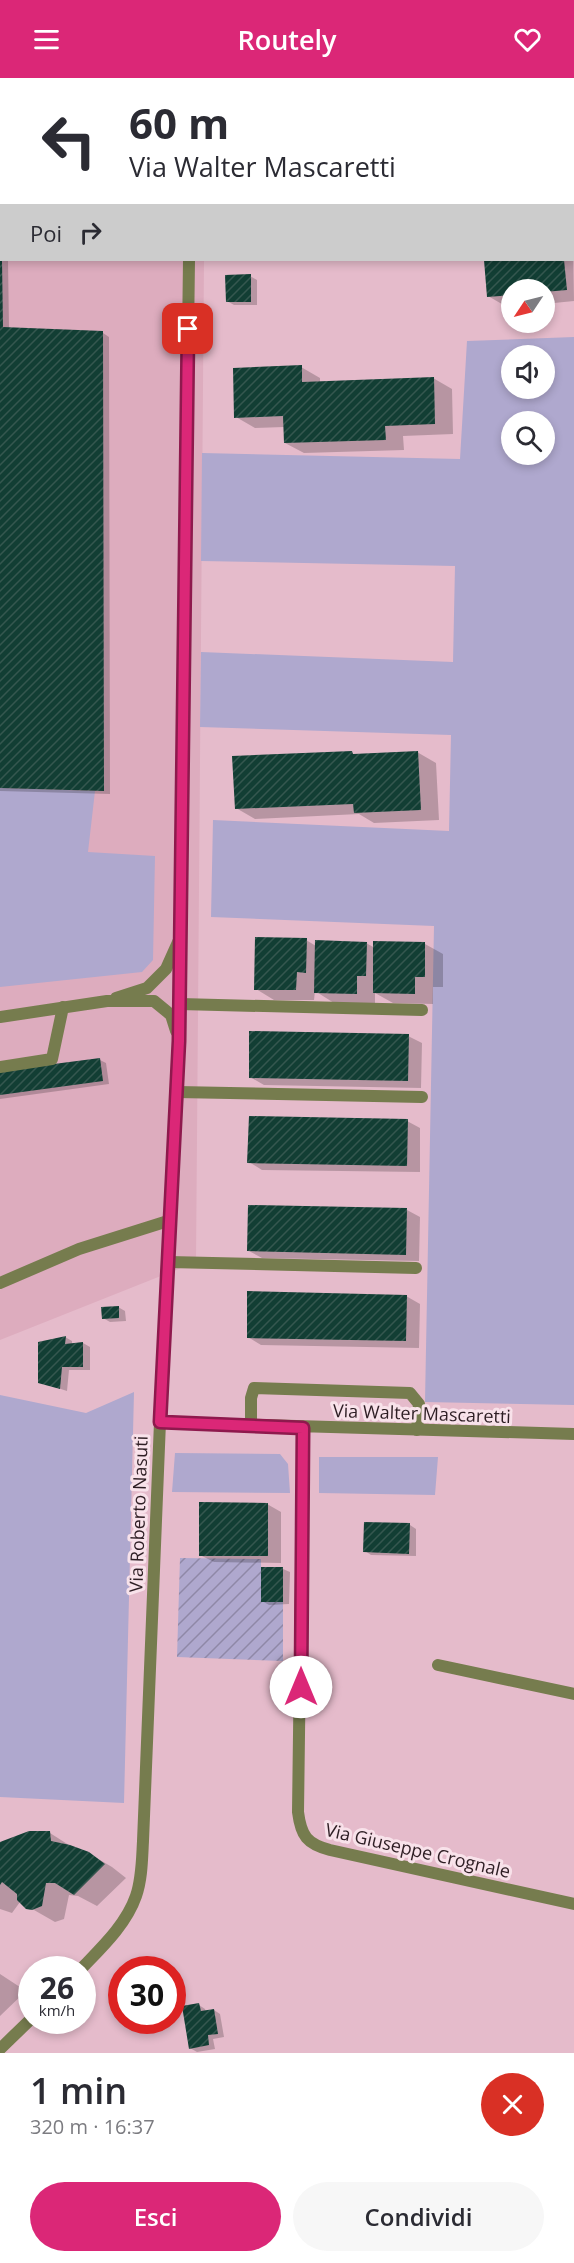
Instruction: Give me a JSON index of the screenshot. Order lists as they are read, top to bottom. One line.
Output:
{"streets":{"street":["Via Walter Mascaretti","Via Roberto Nasuti","Via Giuseppe Crognale"]},"crossings":[["Via Walter Mascaretti","Via Roberto Nasuti"],["Via Walter Mascaretti","Via Giuseppe Crognale"]],"north":"bottom left","page":{"header":"Routely","turn":["60 m","Via Walter Mascaretti"],"then":"Poi","speed":"26 km/h","limit":"30","heading":["1 min","320 m · 16:37"],"buttons":["Esci","Condividi"]}}
